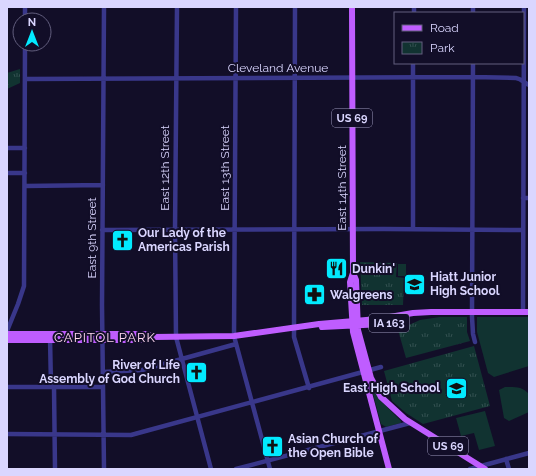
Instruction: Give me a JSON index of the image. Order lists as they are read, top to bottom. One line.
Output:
{"streets":{"main road":["US 69","East 14th Street","IA 163"],"street":["Cleveland Avenue","East 12th Street","East 13th Street","East 9th Street"]},"crossings":[["Cleveland Avenue","East 12th Street"],["Cleveland Avenue","East 13th Street"],["Cleveland Avenue","East 14th Street"],["Cleveland Avenue","East 9th Street"],["US 69","East 14th Street"],["East 14th Street","IA 163"]],"districts":["CAPITOL PARK"],"places":{"church":["Our Lady of the Americas Parish","River of Life Assembly of God Church","Asian Church of the Open Bible"],"restaurant":["Dunkin'"],"school or university":["Hiatt Junior High School","East High School"],"pharmacy":["Walgreens"]},"legend":["Road","Park"],"north":"top"}
